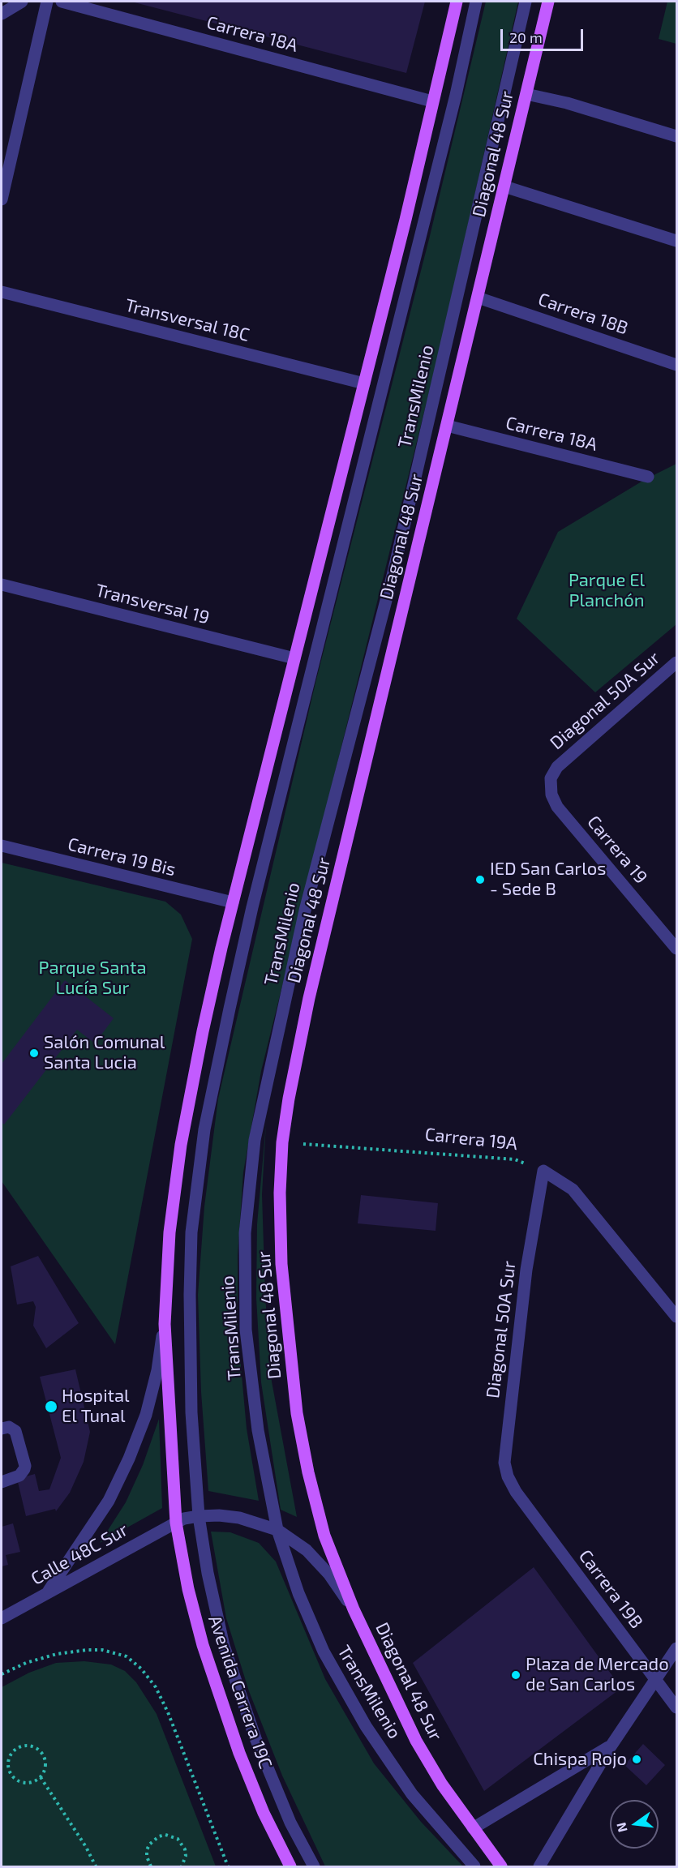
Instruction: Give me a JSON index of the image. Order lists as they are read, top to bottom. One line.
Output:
{"streets":{"main road":["Diagonal 48 Sur","Avenida Carrera 19C"],"street":["Carrera 18A","Carrera 18B","Transversal 18C","TransMilenio","Transversal 19","Diagonal 50A Sur","Carrera 19","Carrera 19 Bis","Calle 48C Sur","Carrera 19B"],"path":["Carrera 19A"]},"crossings":[["Carrera 18A","Diagonal 48 Sur"],["Diagonal 48 Sur","Carrera 18B"],["Diagonal 48 Sur","Carrera 19A"],["Diagonal 48 Sur","Calle 48C Sur"],["TransMilenio","Calle 48C Sur"],["Diagonal 50A Sur","Carrera 19"],["Diagonal 50A Sur","Carrera 19A"],["Diagonal 50A Sur","Carrera 19B"],["Calle 48C Sur","Avenida Carrera 19C"]],"parks":["Parque El Planchón","Parque Santa Lucía Sur"],"places":["IED San Carlos - Sede B","Salón Comunal Santa Lucia","Hospital El Tunal","Plaza de Mercado de San Carlos","Chispa Rojo"],"scale_bar":"20 m","north":"left"}
